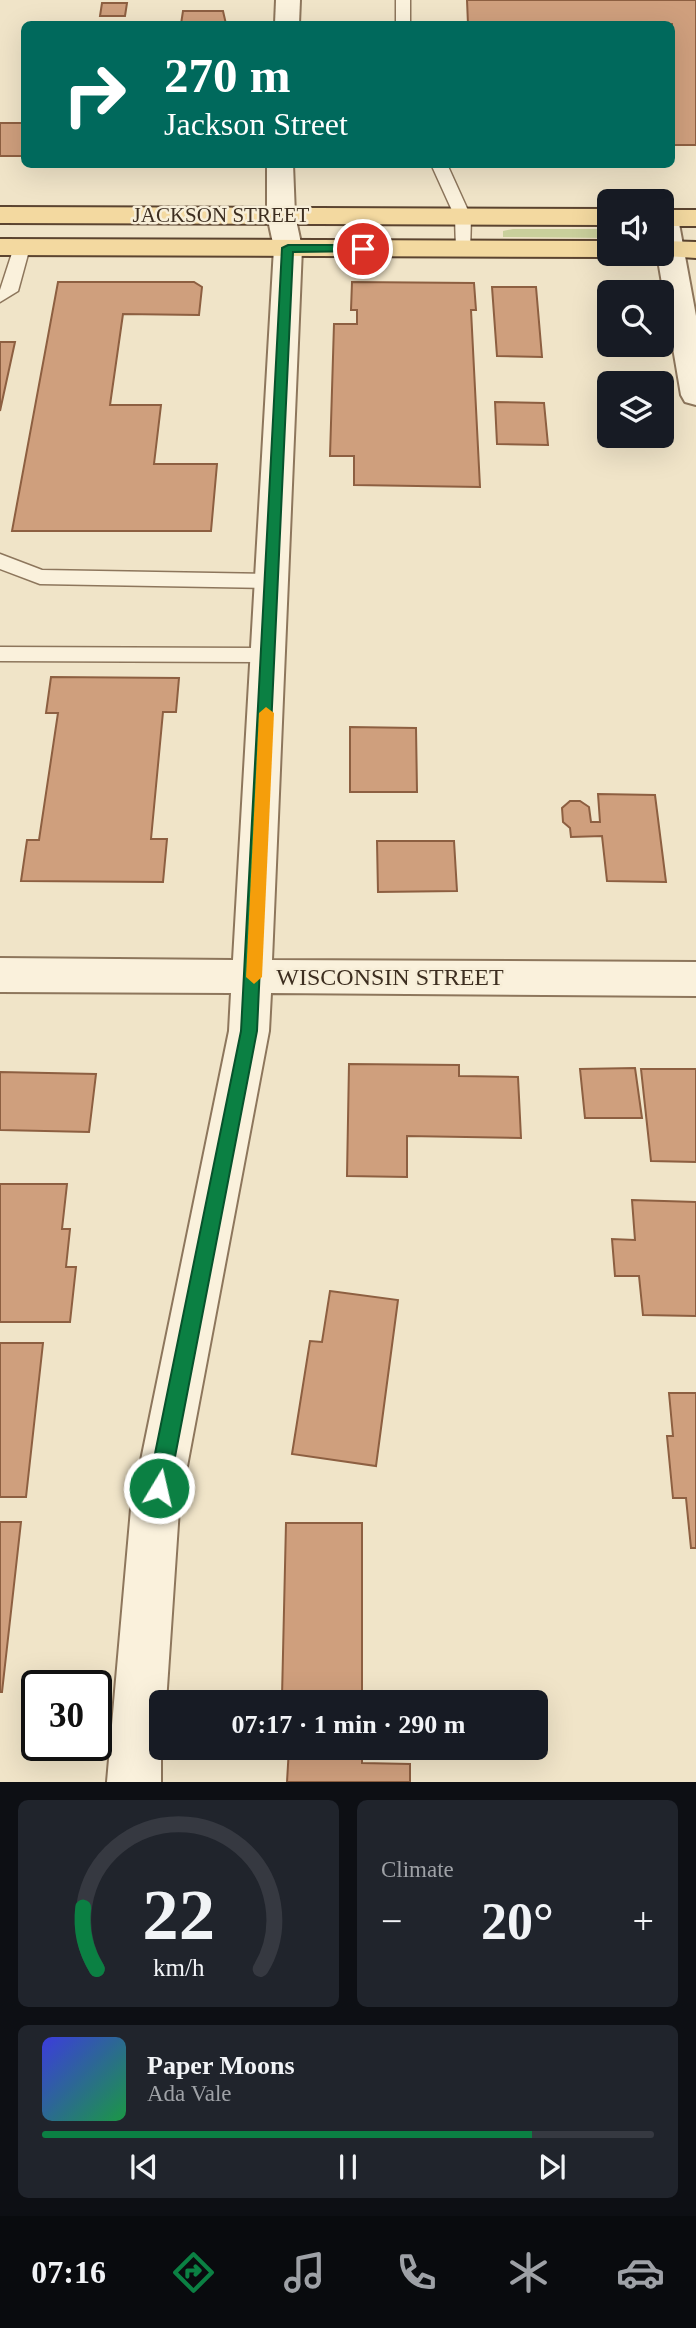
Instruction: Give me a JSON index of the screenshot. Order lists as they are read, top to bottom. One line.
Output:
{"streets":{"main road":["JACKSON STREET"],"street":["WISCONSIN STREET"]},"page":{"turn":["270 m","Jackson Street"],"limit":"30","trip":"07:17 · 1 min · 290 m","tile":"Climate","heat":["−","20°","+"],"song":["Paper Moons","Ada Vale"],"tabs":"07:16","gauge":["22","km/h"]}}
